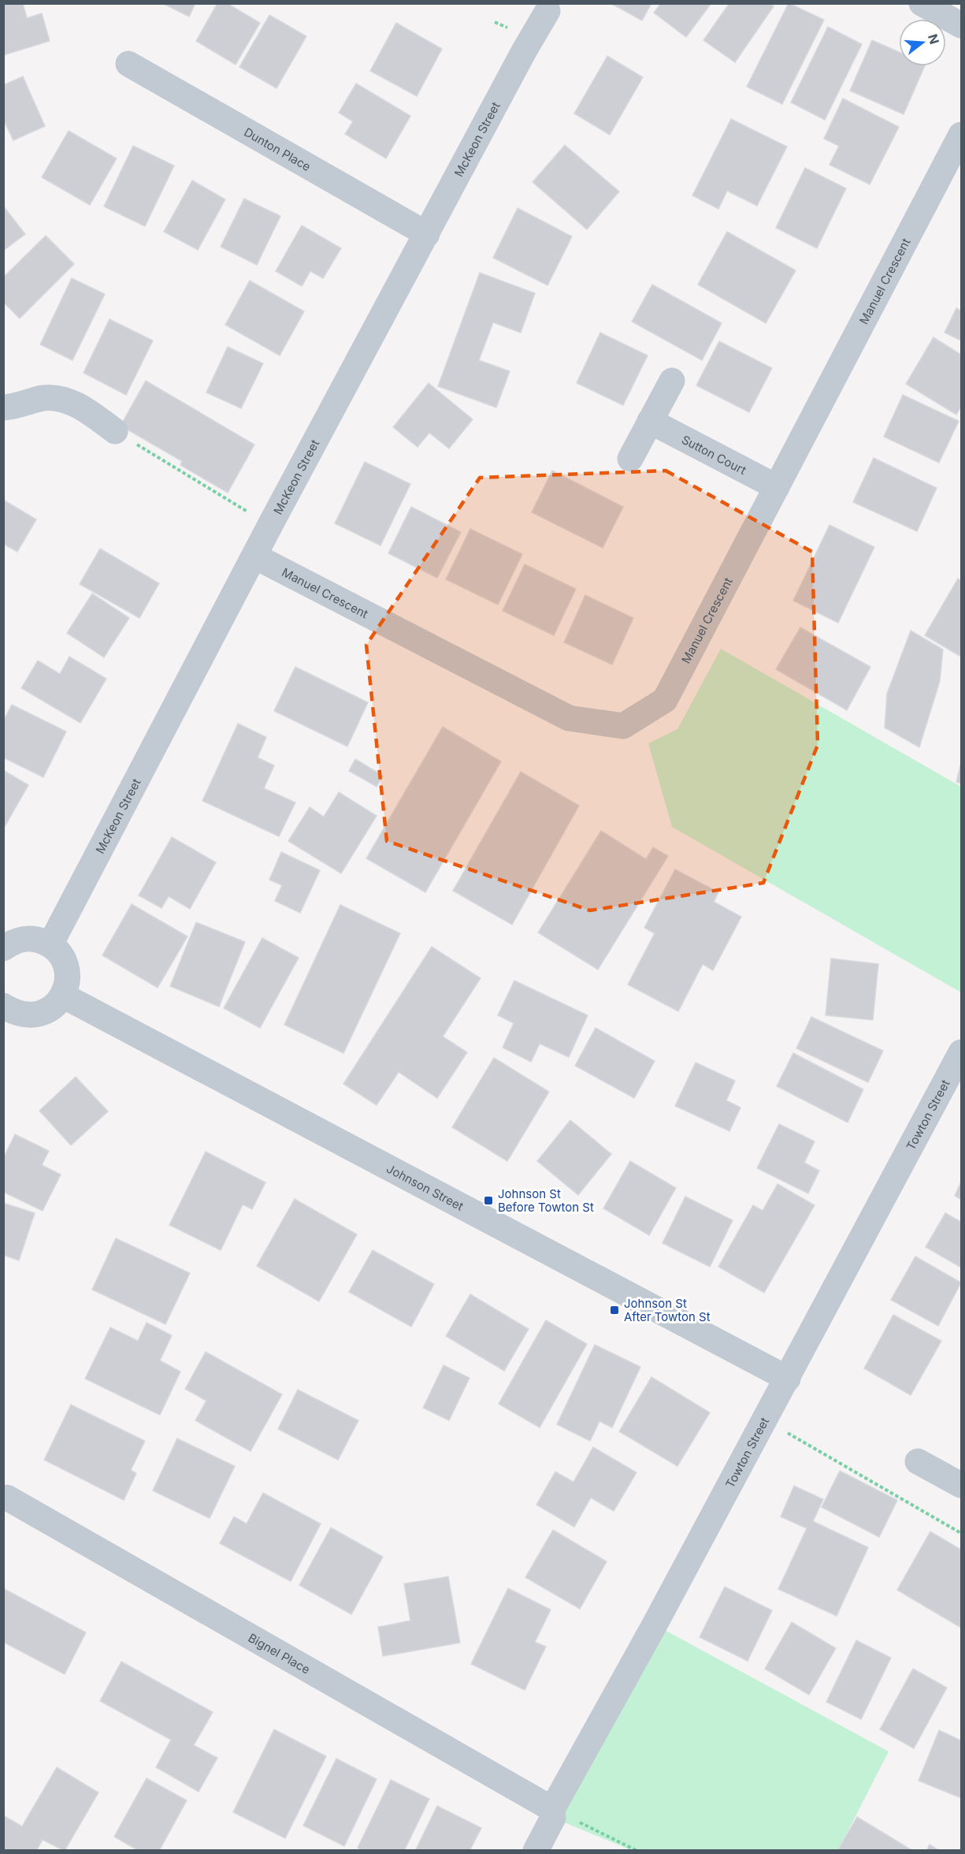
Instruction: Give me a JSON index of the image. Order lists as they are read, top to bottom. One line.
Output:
{"streets":{"street":["McKeon Street","Dunton Place","Manuel Crescent","Sutton Court","Towton Street","Johnson Street","Bignel Place"]},"crossings":[["McKeon Street","Dunton Place"],["McKeon Street","Manuel Crescent"],["Manuel Crescent","Sutton Court"],["Towton Street","Johnson Street"],["Towton Street","Bignel Place"]],"places":{"transit":["Johnson St Before Towton St","Johnson St After Towton St"]},"north":"right"}
